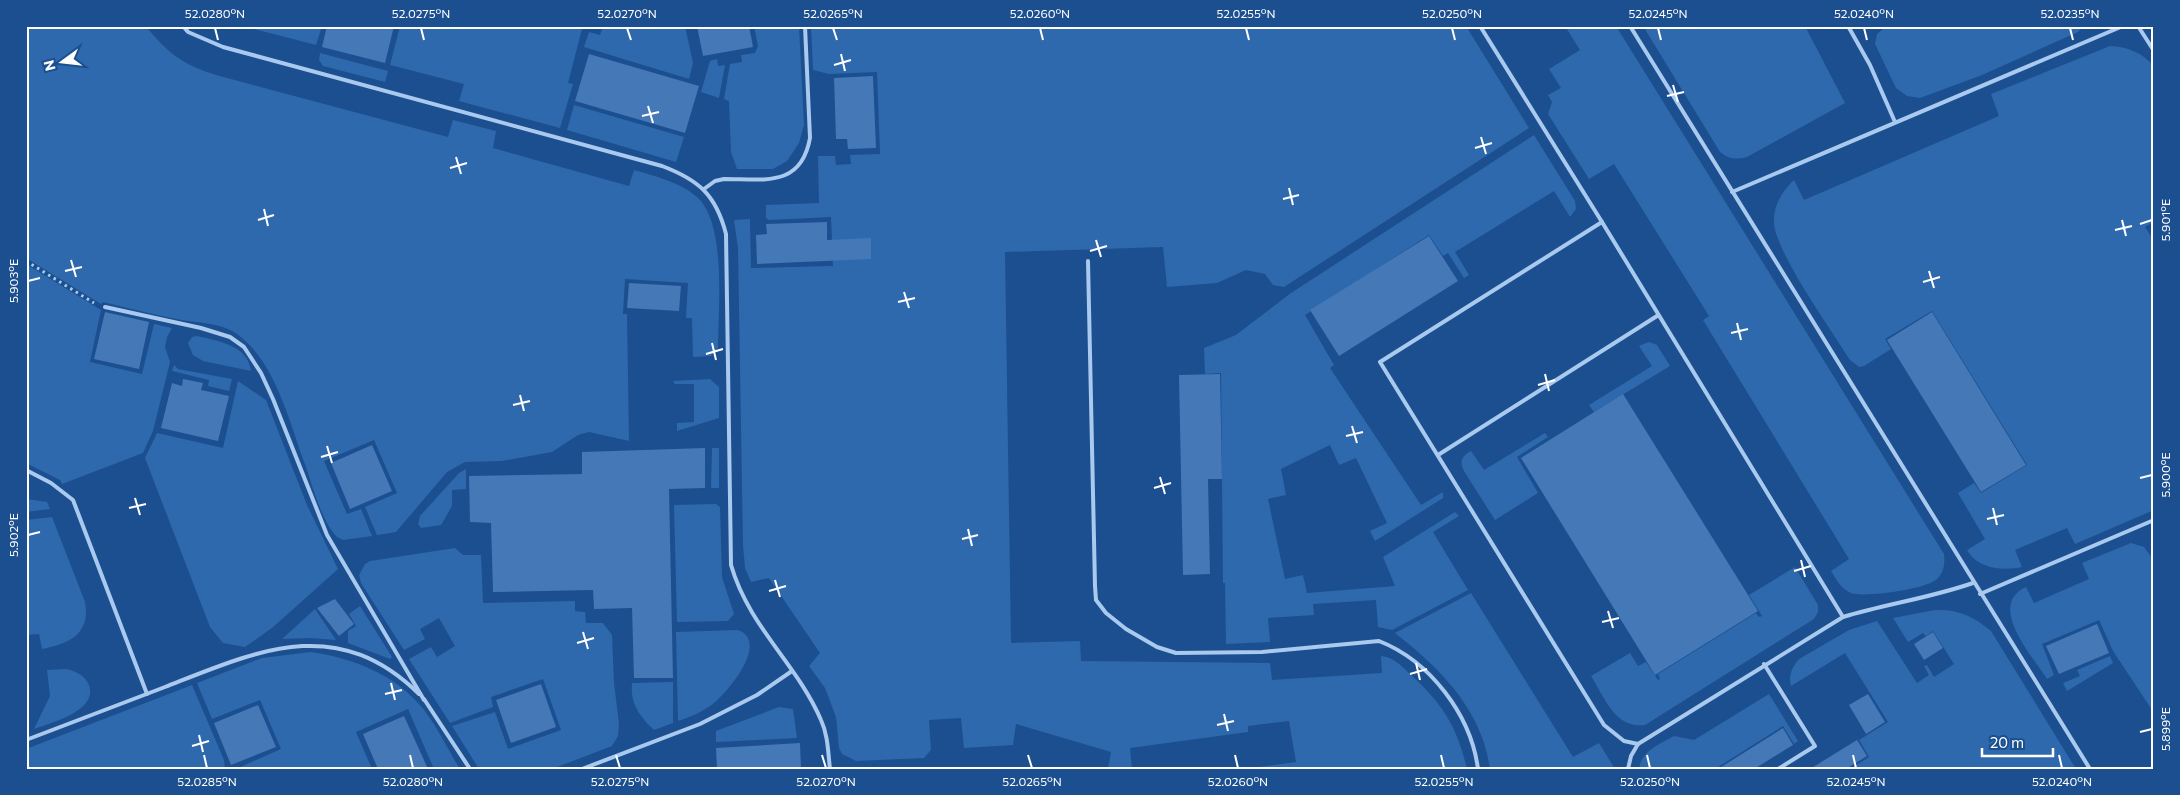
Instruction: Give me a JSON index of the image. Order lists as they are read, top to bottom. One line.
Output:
{"scale_bar":"20 m","north":"left","coordinates":["52.0280°N","52.0275°N","52.0270°N","52.0265°N","52.0260°N","52.0255°N","52.0250°N","52.0245°N","52.0240°N","52.0235°N","5.901°E","5.903°E","5.900°E","5.902°E","5.899°E","52.0285°N"]}
